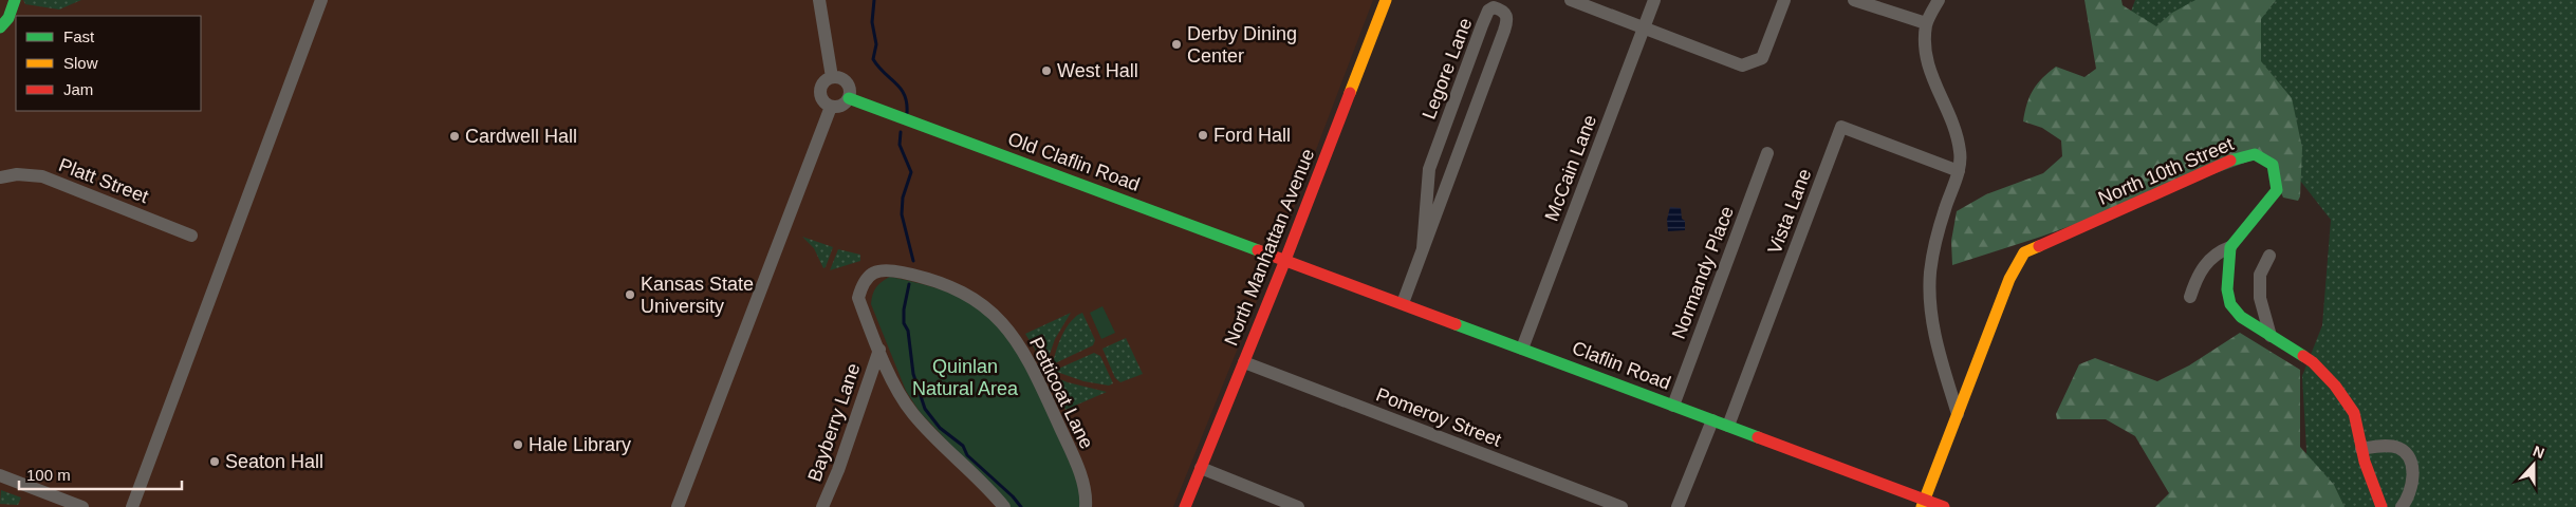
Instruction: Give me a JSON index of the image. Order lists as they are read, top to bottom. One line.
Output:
{"streets":{"street":["Legore Lane","Old Claflin Road","McCain Lane","North 10th Street","Platt Street","Vista Lane","North Manhattan Avenue","Normandy Place","Claflin Road","Petticoat Lane","Pomeroy Street","Bayberry Lane"]},"crossings":[["Legore Lane","Claflin Road"],["Old Claflin Road","North Manhattan Avenue"],["Old Claflin Road","Claflin Road"],["McCain Lane","Claflin Road"],["North 10th Street","Claflin Road"],["Vista Lane","Claflin Road"],["North Manhattan Avenue","Claflin Road"],["North Manhattan Avenue","Pomeroy Street"],["Normandy Place","Claflin Road"],["Petticoat Lane","Bayberry Lane"]],"parks":["Quinlan Natural Area"],"places":["Derby Dining Center","West Hall","Ford Hall","Cardwell Hall","Kansas State University","Hale Library","Seaton Hall"],"legend":["Fast","Slow","Jam"],"scale_bar":"100 m","north":"top"}
